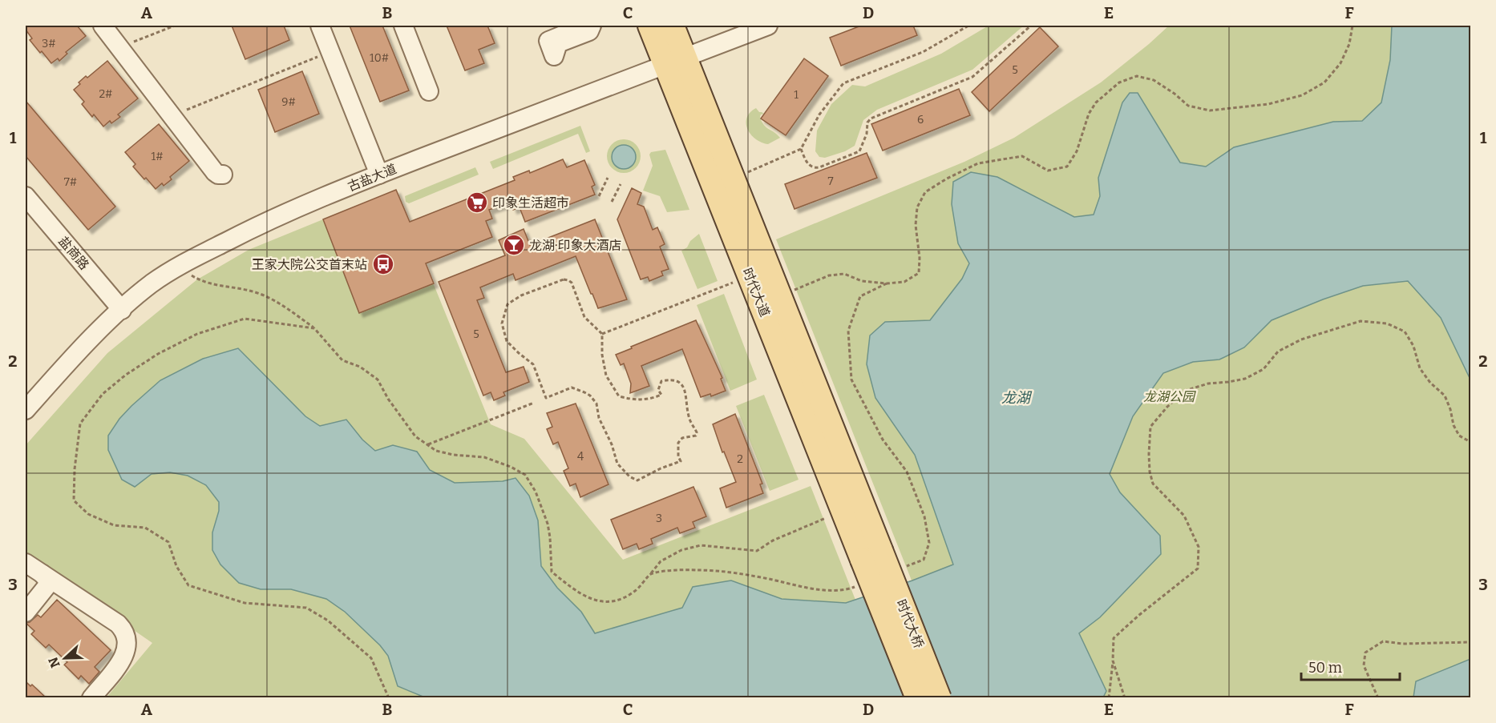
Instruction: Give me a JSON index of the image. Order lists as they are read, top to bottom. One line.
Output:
{"streets":{"main road":["时代大道","时代大桥"],"street":["古盐大道","盐商路"]},"crossings":[["古盐大道","盐商路"],["古盐大道","时代大道"],["时代大道","时代大桥"]],"water":["龙湖"],"parks":["龙湖公园"],"places":{"supermarket":["印象生活超市"],"bar":["龙湖·印象大酒店"],"bus stop":["王家大院公交首末站"]},"house_numbers":["3#","10#","5","2#","1","9#","6","1#","7","7#","5","4","2","3"],"scale_bar":"50 m","north":"left","grid":{"columns":["A","B","C","D","E","F"],"rows":["1","2","3"]}}
